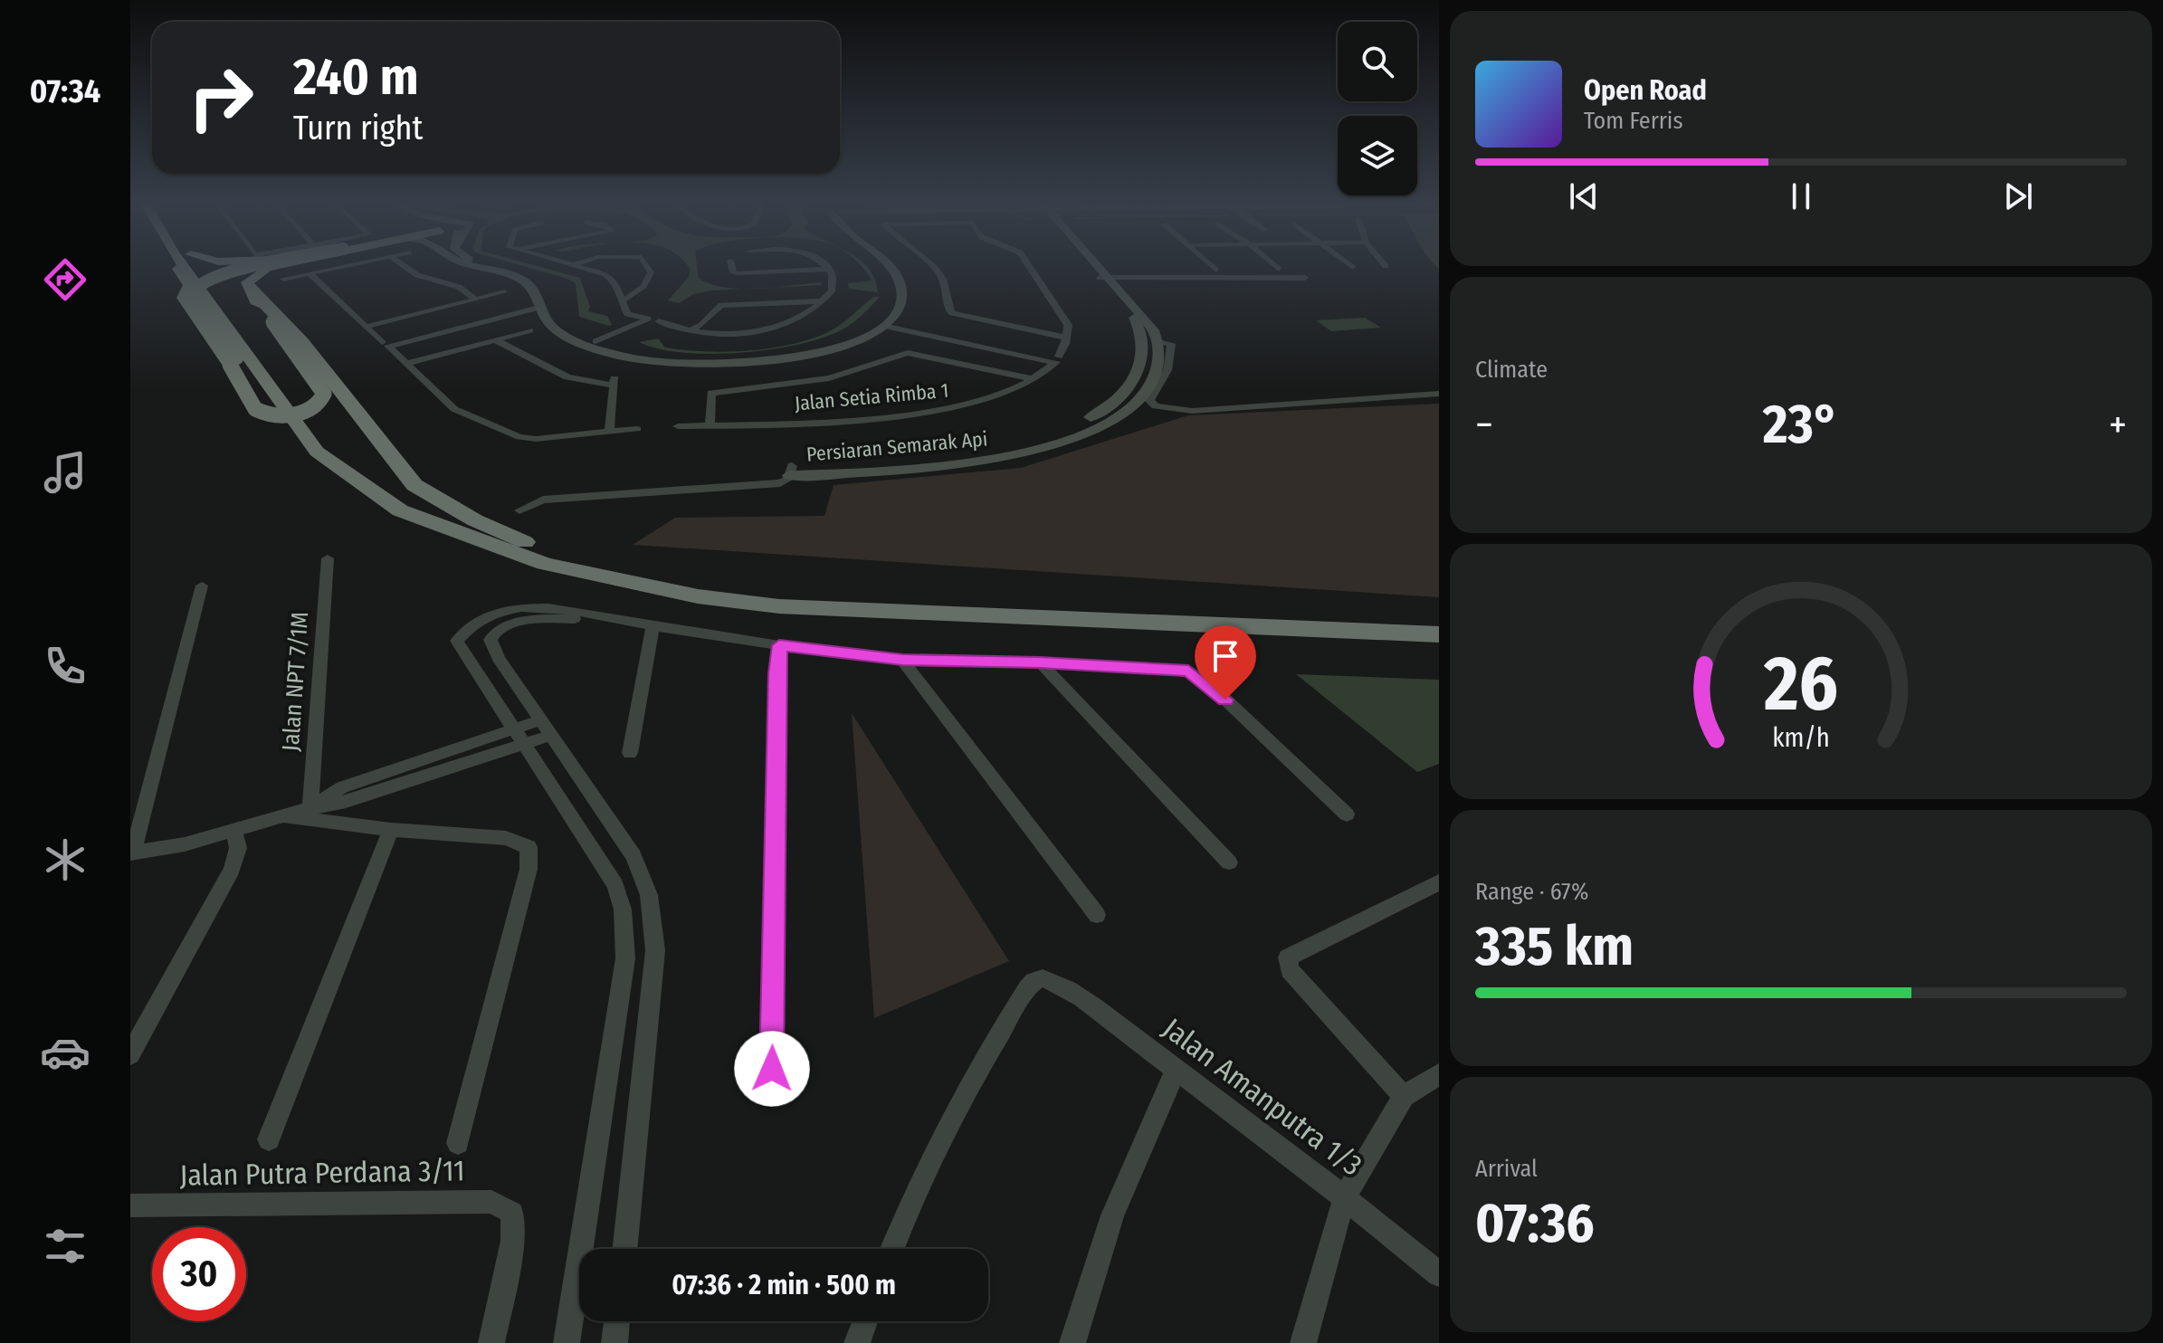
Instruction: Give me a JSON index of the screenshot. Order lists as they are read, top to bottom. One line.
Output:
{"streets":{"street":["Jalan Setia Rimba 1","Persiaran Semarak Api","Jalan NPT 7/1M","Jalan Amanputra 1/3","Jalan Putra Perdana 3/11"]},"page":{"tabs":"07:34","turn":["240 m","Turn right"],"song":["Open Road","Tom Ferris"],"tile":["Climate",["Range · 67%","335 km"],["Arrival","07:36"]],"heat":["−","23°","+"],"limit":"30","trip":"07:36 · 2 min · 500 m","gauge":["26","km/h"]}}
